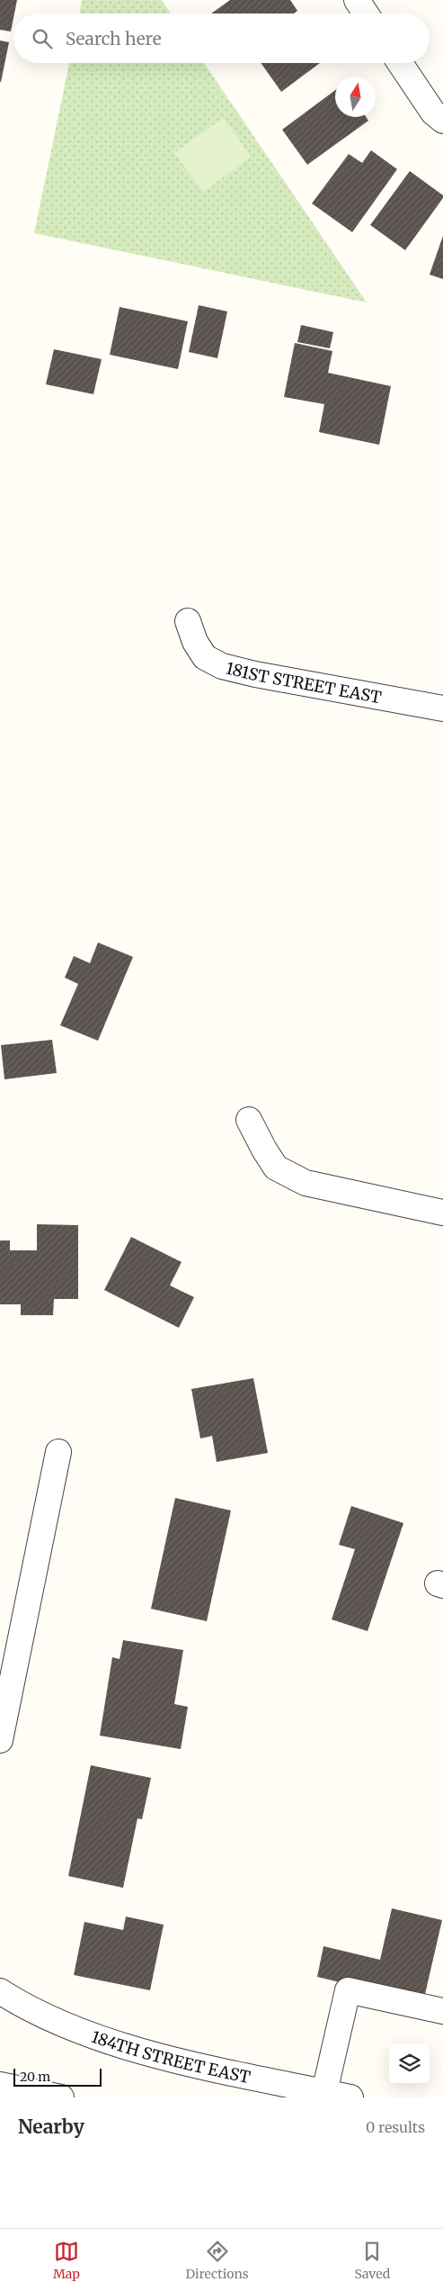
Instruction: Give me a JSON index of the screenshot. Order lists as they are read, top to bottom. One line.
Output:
{"streets":{"street":["181ST STREET EAST","184TH STREET EAST"]},"scale_bar":"20 m","north":"top","page":{"search":"Search here","scale":"20 m","heading":["Nearby","0 results"],"nav":["Map","Directions","Saved"]}}
